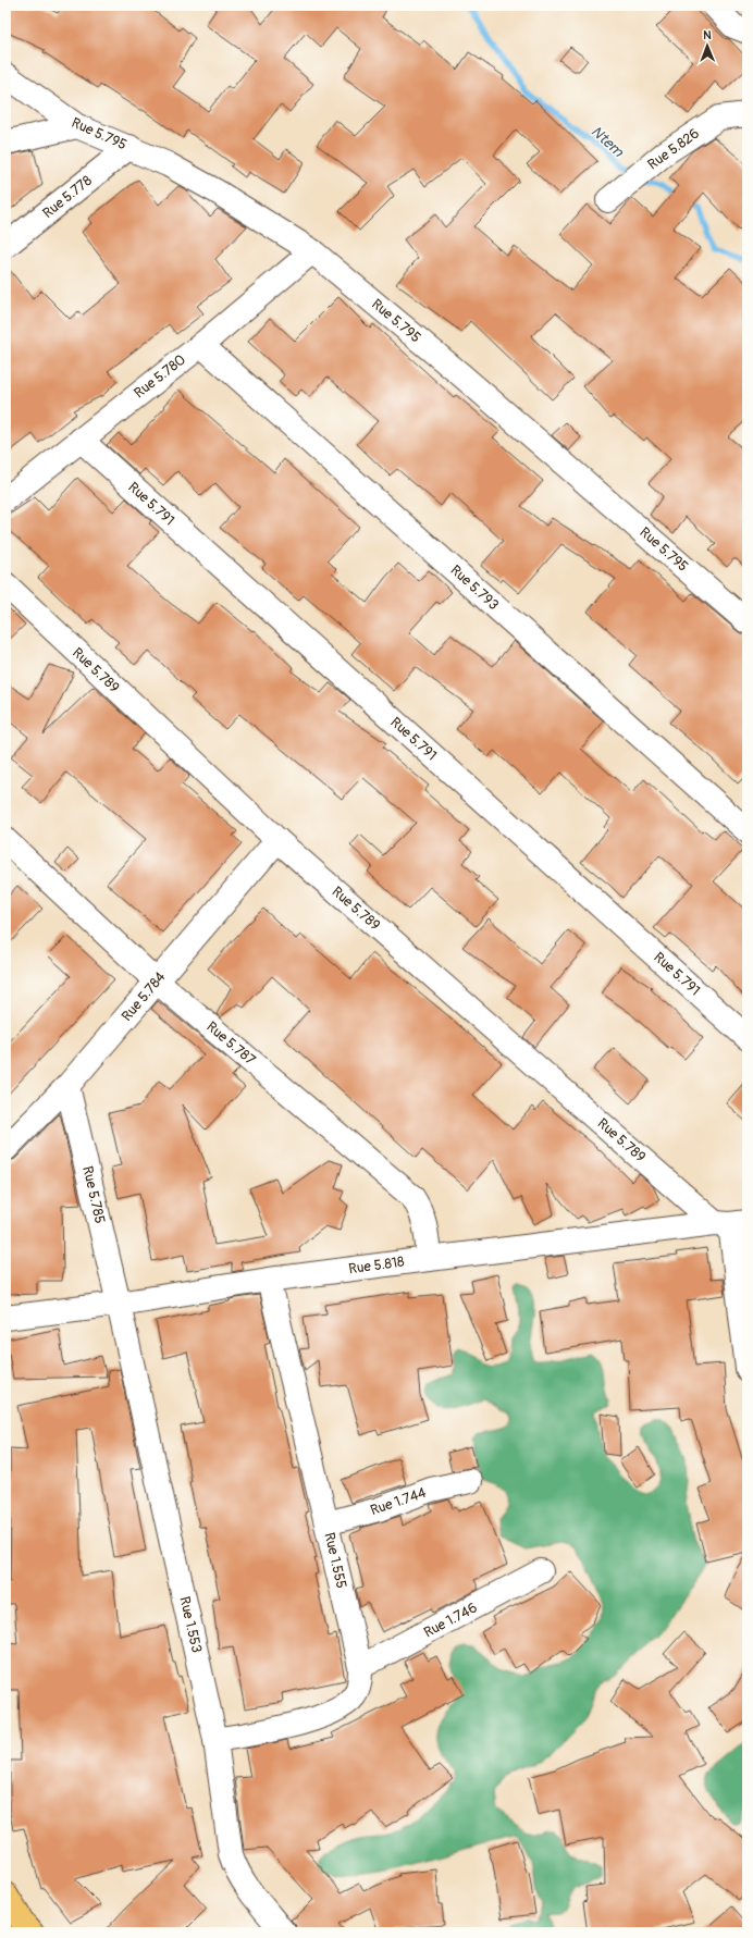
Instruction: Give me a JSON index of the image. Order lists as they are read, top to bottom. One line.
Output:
{"streets":{"street":["Rue 5.795","Rue 5.826","Rue 5.778","Rue 5.780","Rue 5.791","Rue 5.793","Rue 5.789","Rue 5.784","Rue 5.787","Rue 5.785","Rue 5.818","Rue 1.744","Rue 1.555","Rue 1.746","Rue 1.553"]},"crossings":[["Rue 5.795","Rue 5.778"],["Rue 5.795","Rue 5.780"],["Rue 5.780","Rue 5.791"],["Rue 5.780","Rue 5.793"],["Rue 5.789","Rue 5.784"],["Rue 5.789","Rue 5.818"],["Rue 5.784","Rue 5.787"],["Rue 5.784","Rue 5.785"],["Rue 5.787","Rue 5.818"],["Rue 5.785","Rue 5.818"],["Rue 5.785","Rue 1.553"],["Rue 5.818","Rue 1.555"],["Rue 5.818","Rue 1.553"],["Rue 1.744","Rue 1.555"],["Rue 1.555","Rue 1.746"],["Rue 1.555","Rue 1.553"]],"water":["Ntem"],"north":"top"}
